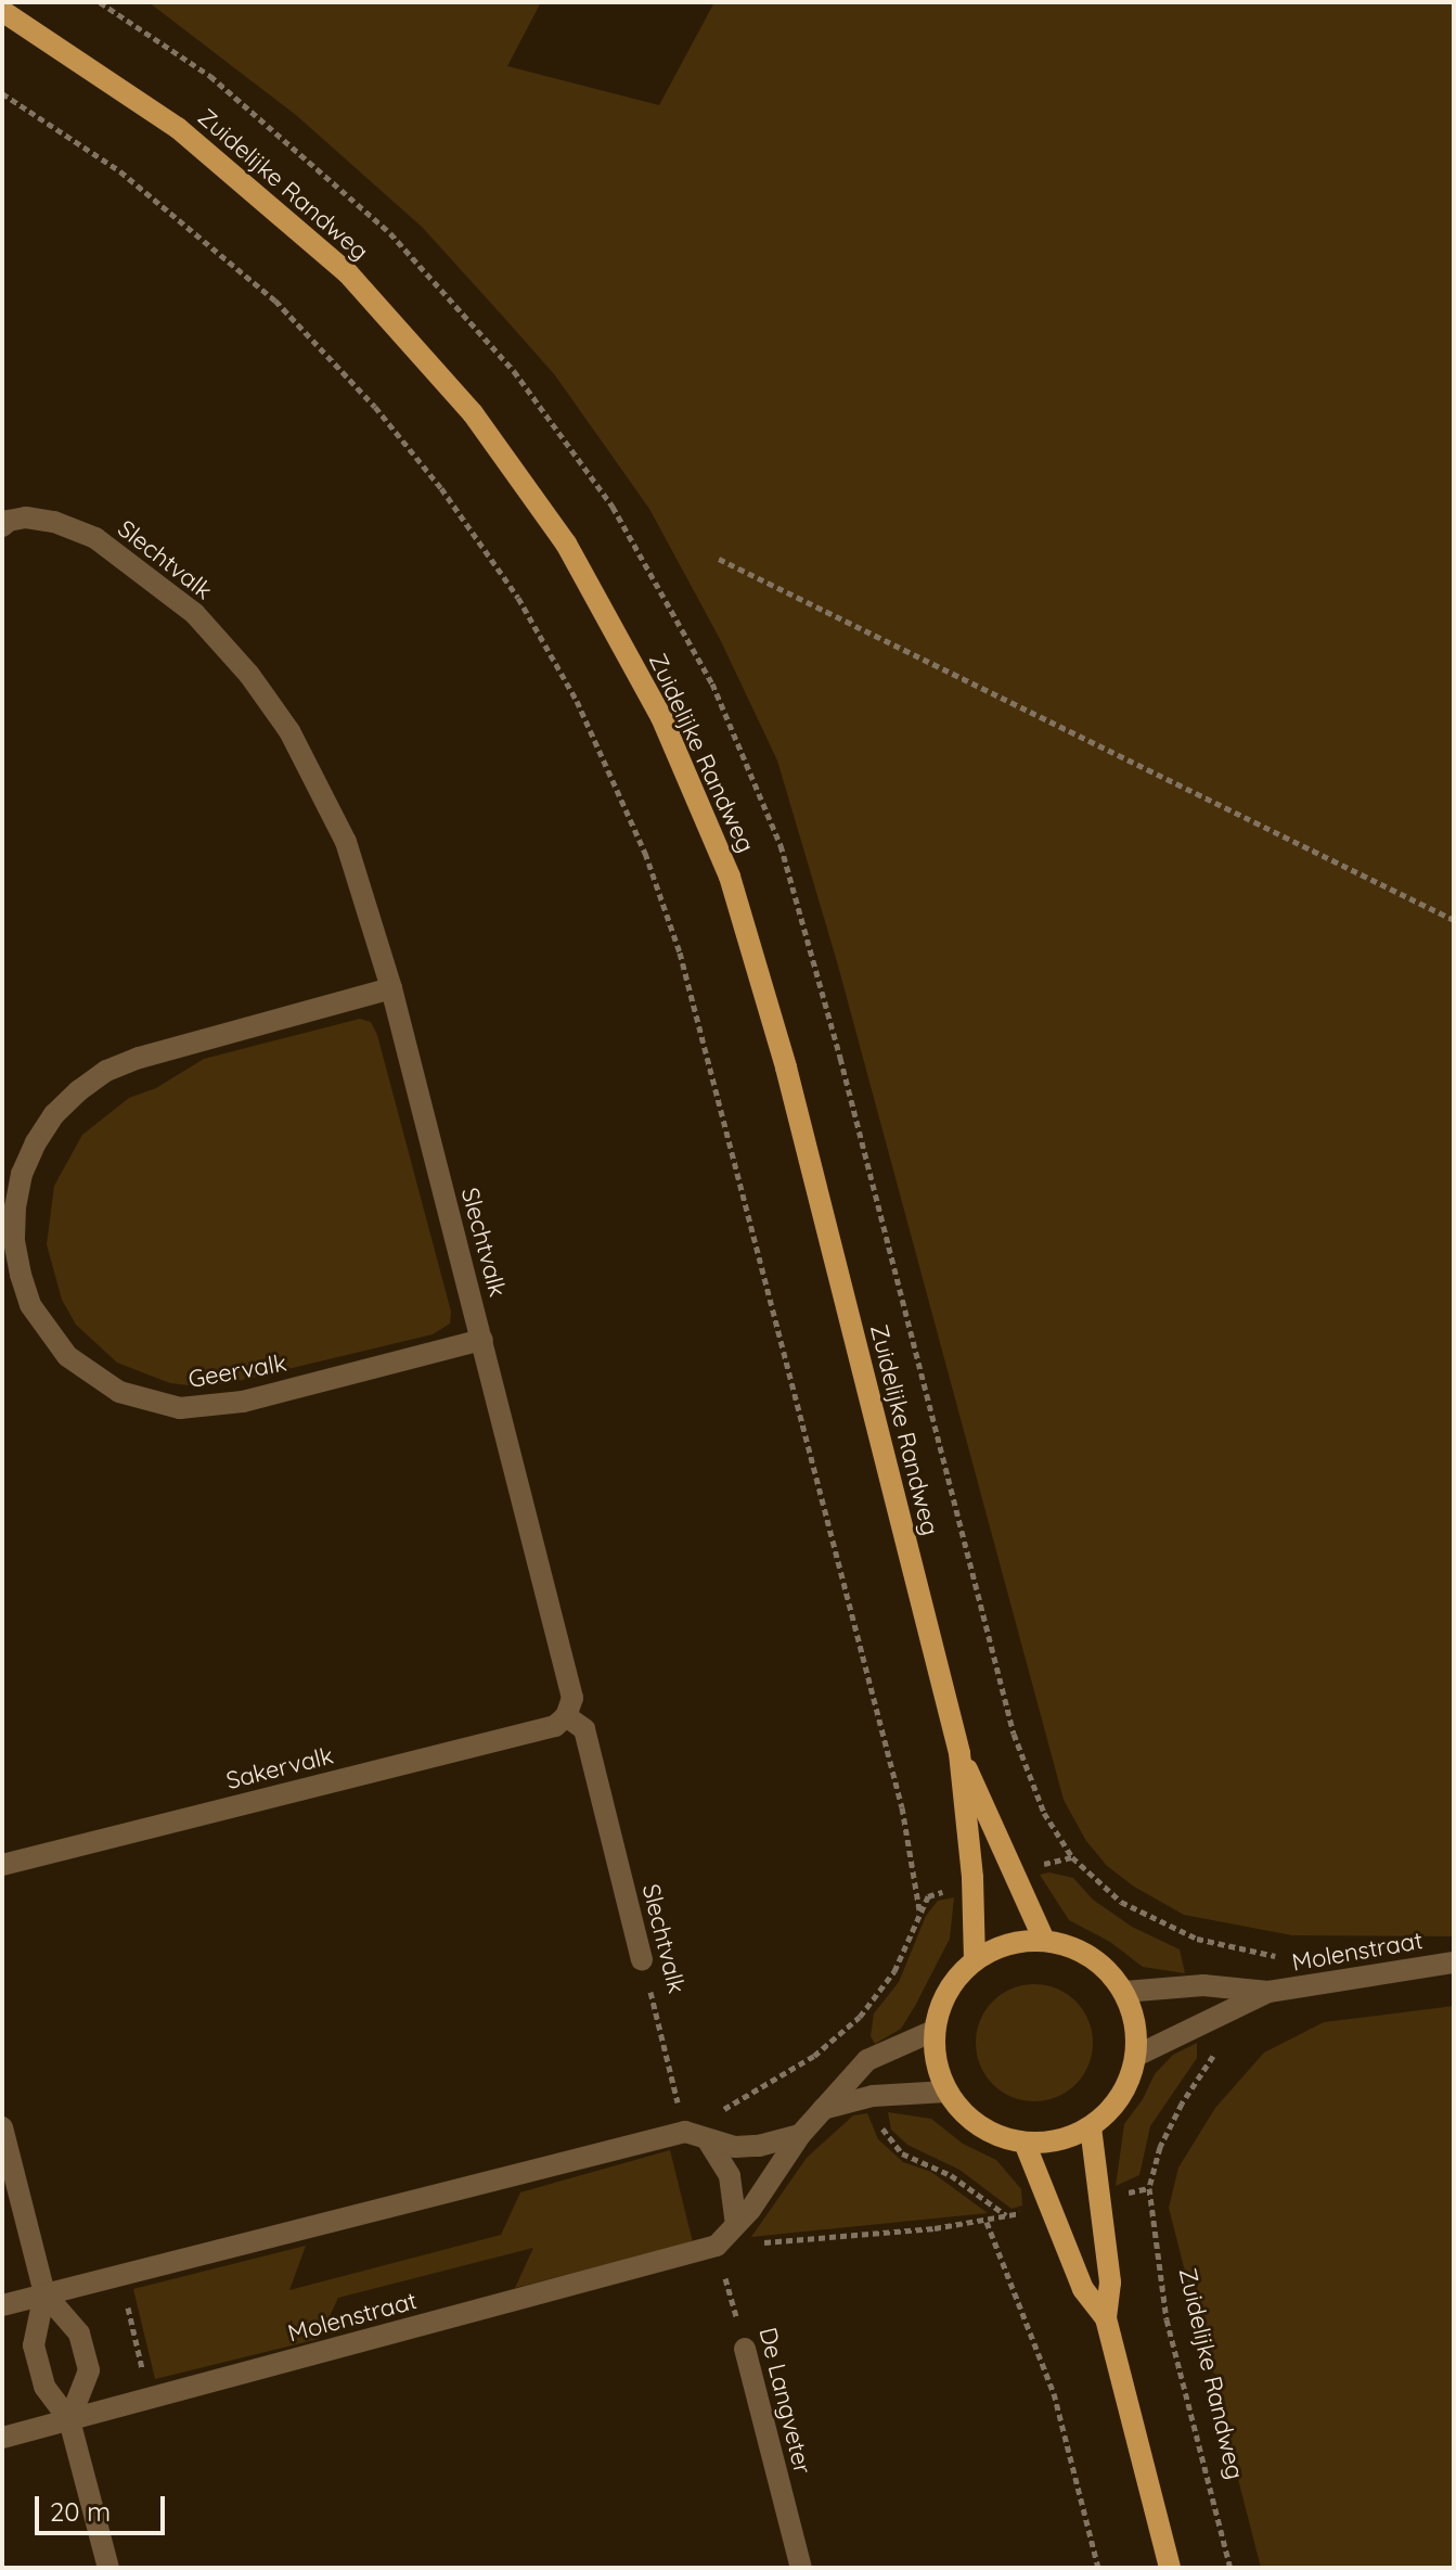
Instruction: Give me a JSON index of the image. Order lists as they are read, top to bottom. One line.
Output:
{"streets":{"main road":["Zuidelijke Randweg"],"street":["Slechtvalk","Geervalk","Sakervalk","Molenstraat","De Langveter"]},"crossings":[["Zuidelijke Randweg","Molenstraat"],["Slechtvalk","Geervalk"],["Slechtvalk","Sakervalk"],["Molenstraat","De Langveter"]],"scale_bar":"20 m"}
